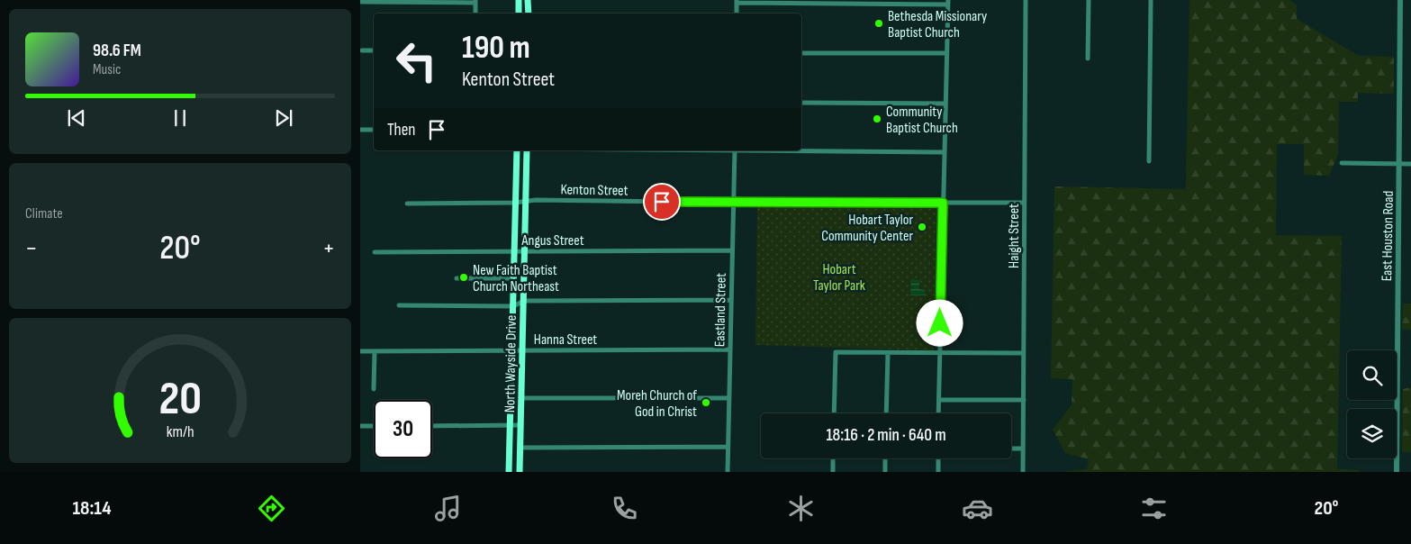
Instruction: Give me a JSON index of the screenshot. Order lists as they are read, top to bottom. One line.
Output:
{"streets":{"main road":["North Wayside Drive"],"street":["Kenton Street","Haight Street","East Houston Road","Angus Street","Eastland Street","Hanna Street"]},"crossings":[["Kenton Street","Haight Street"],["Kenton Street","Eastland Street"],["Kenton Street","North Wayside Drive"],["Angus Street","Eastland Street"],["Angus Street","North Wayside Drive"],["Eastland Street","Hanna Street"],["Hanna Street","North Wayside Drive"]],"parks":["Hobart Taylor Park"],"places":["Bethesda Missionary Baptist Church","Community Baptist Church","Hobart Taylor Community Center","New Faith Baptist Church Northeast","Moreh Church of God in Christ"],"page":{"turn":["190 m","Kenton Street"],"song":["98.6 FM","Music"],"then":"Then","tile":"Climate","heat":["−","20°","+"],"limit":"30","trip":"18:16 · 2 min · 640 m","tabs":["18:14","20°"],"gauge":["20","km/h"]}}
